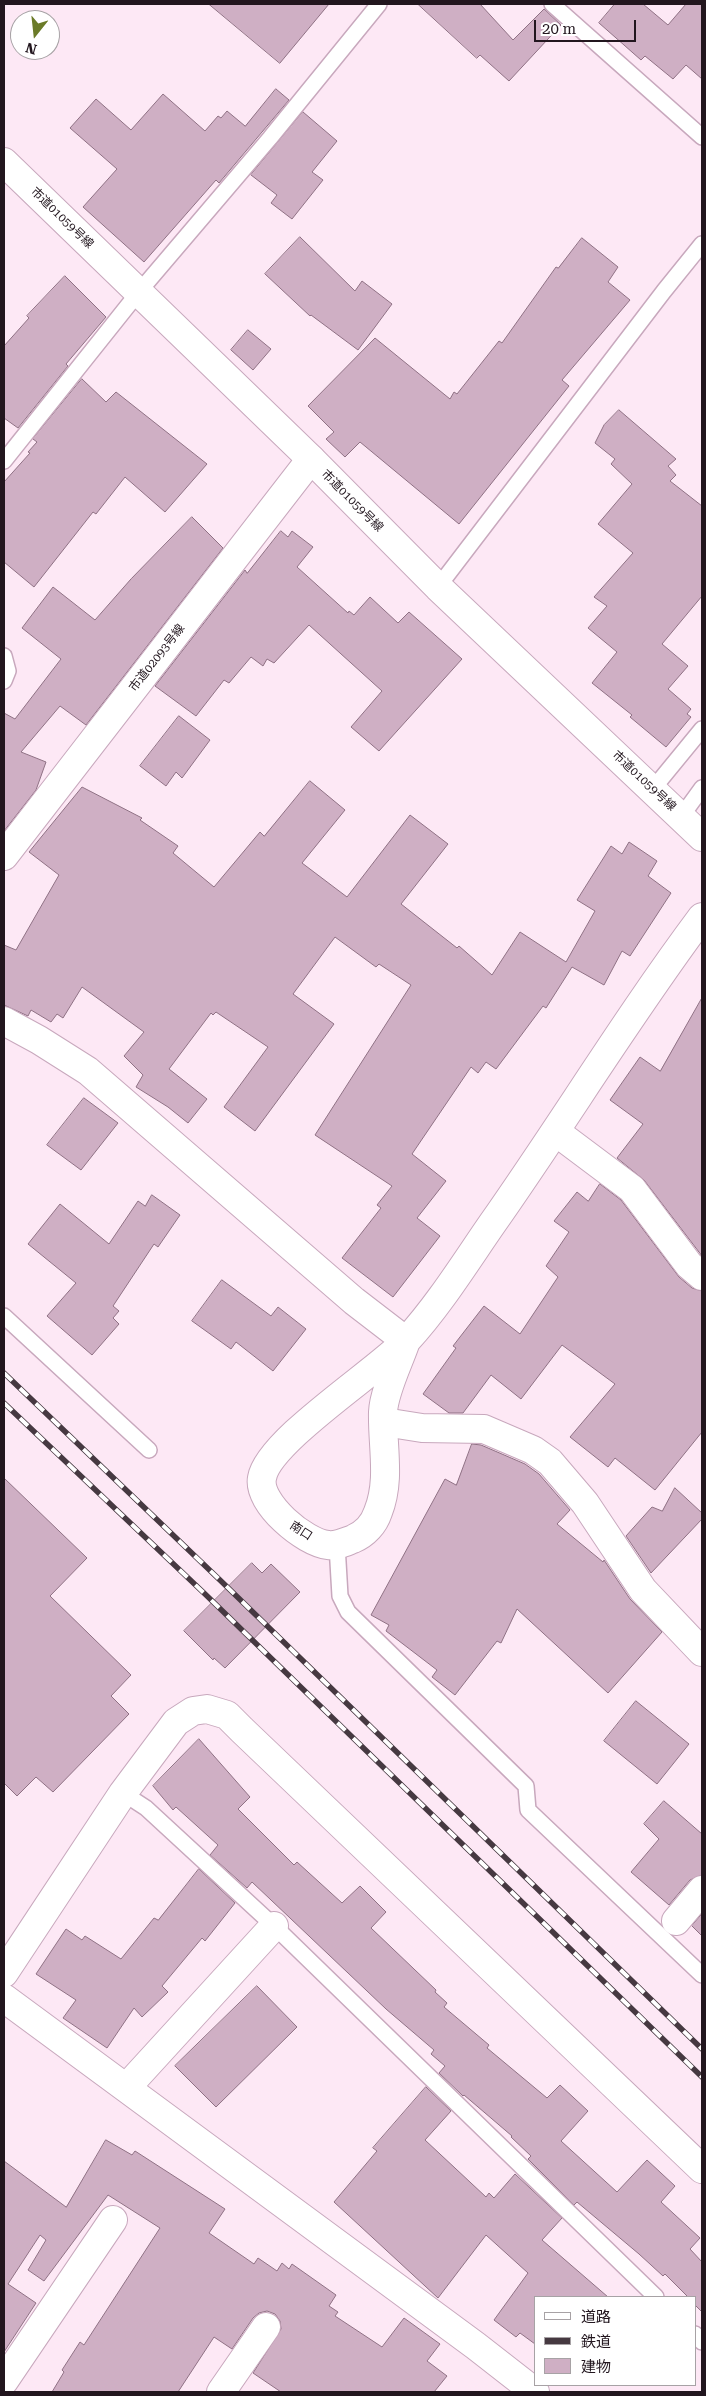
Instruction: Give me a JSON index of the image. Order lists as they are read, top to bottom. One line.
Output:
{"streets":{"street":["市道01059号線","市道02093号線","南口"]},"crossings":[["市道01059号線","市道02093号線"]],"legend":["道路","鉄道","建物"],"scale_bar":"20 m","north":"bottom"}
